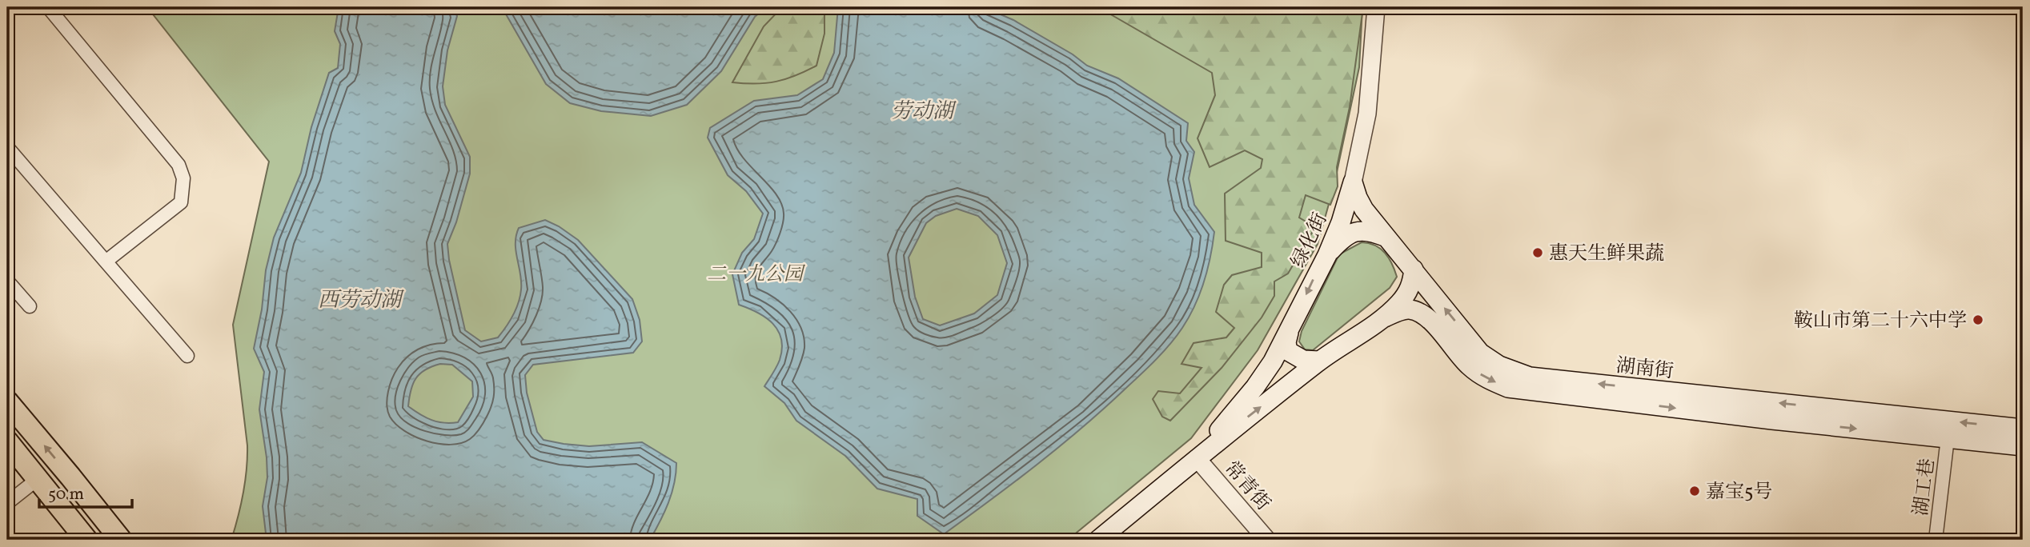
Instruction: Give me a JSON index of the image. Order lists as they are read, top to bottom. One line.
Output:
{"streets":{"main road":["绿化街","湖南街"],"street":["常青街","湖工巷"]},"crossings":[["绿化街","湖南街"],["绿化街","常青街"],["湖南街","湖工巷"]],"water":["劳动湖","西劳动湖"],"parks":["二一九公园"],"places":["惠天生鲜果蔬","鞍山市第二十六中学","嘉宝5号"],"scale_bar":"50 m"}
